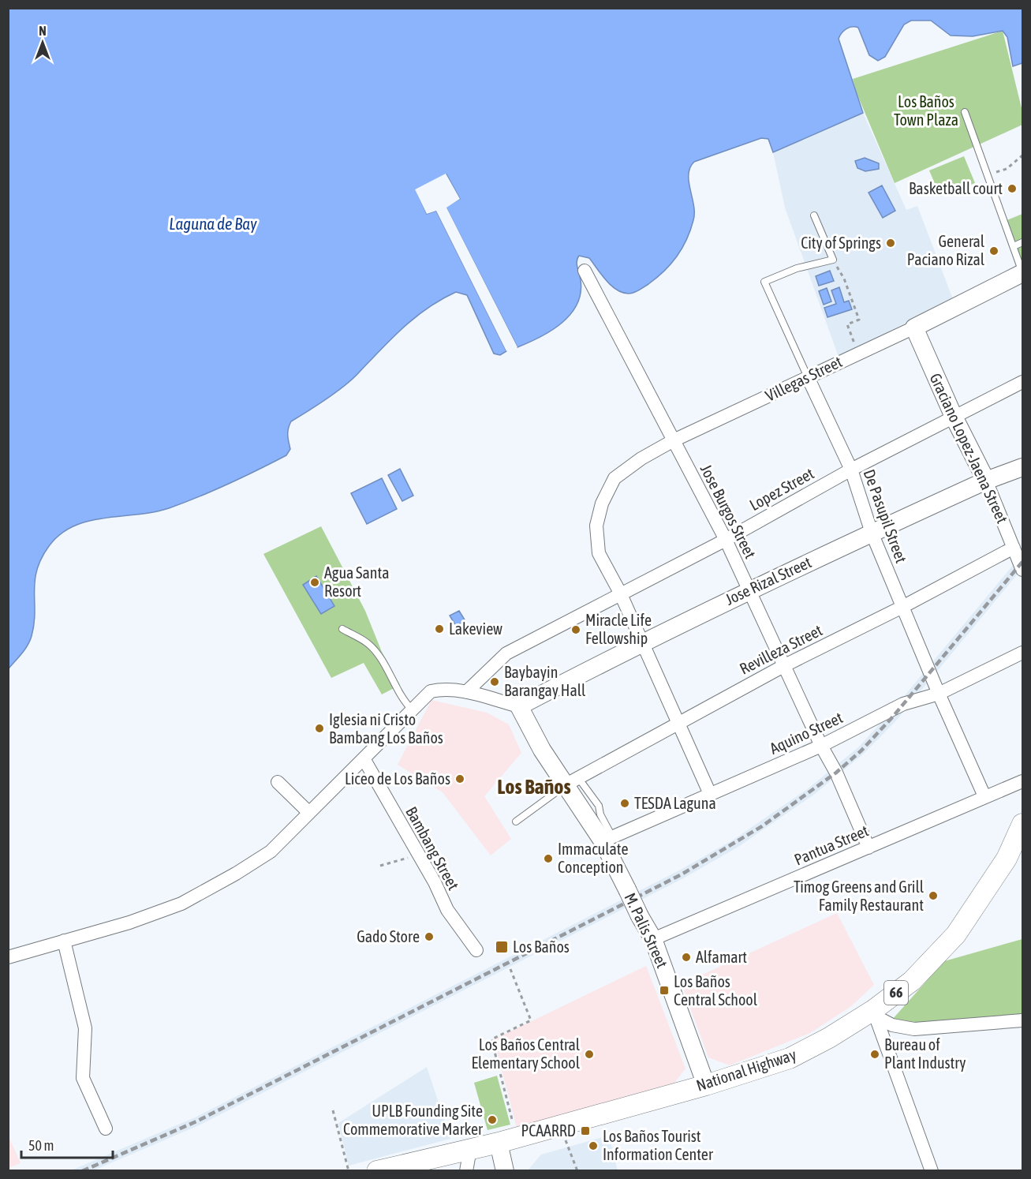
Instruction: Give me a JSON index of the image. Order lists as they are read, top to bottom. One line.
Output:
{"streets":{"main road":["Villegas Street","Graciano Lopez-Jaena Street","Jose Rizal Street","M. Palis Street","66","National Highway"],"street":["Lopez Street","Jose Burgos Street","De Pasupil Street","Revilleza Street","Aquino Street","Pantua Street","Bambang Street"]},"crossings":[["Villegas Street","Graciano Lopez-Jaena Street"],["Villegas Street","Lopez Street"],["Villegas Street","Jose Burgos Street"],["Villegas Street","De Pasupil Street"],["Villegas Street","Jose Rizal Street"],["Villegas Street","Revilleza Street"],["Villegas Street","Aquino Street"],["Graciano Lopez-Jaena Street","Lopez Street"],["Graciano Lopez-Jaena Street","Jose Rizal Street"],["Graciano Lopez-Jaena Street","Revilleza Street"],["Lopez Street","Jose Burgos Street"],["Lopez Street","De Pasupil Street"],["Jose Burgos Street","Jose Rizal Street"],["Jose Burgos Street","Revilleza Street"],["Jose Burgos Street","Aquino Street"],["Jose Burgos Street","Pantua Street"],["De Pasupil Street","Jose Rizal Street"],["De Pasupil Street","Revilleza Street"],["De Pasupil Street","Aquino Street"],["De Pasupil Street","Pantua Street"],["Jose Rizal Street","M. Palis Street"],["Revilleza Street","M. Palis Street"],["Aquino Street","M. Palis Street"],["Pantua Street","M. Palis Street"],["M. Palis Street","National Highway"]],"districts":["Los Baños"],"water":["Laguna de Bay"],"parks":["Los Baños Town Plaza"],"places":{"other":["Basketball court","City of Springs","General Paciano Rizal","Agua Santa Resort","Lakeview","Miracle Life Fellowship","Baybayin Barangay Hall","Iglesia ni Cristo Bambang Los Baños","Liceo de Los Baños","TESDA Laguna","Immaculate Conception","Timog Greens and Grill Family Restaurant","Gado Store","Alfamart","Los Baños Central Elementary School","Bureau of Plant Industry","UPLB Founding Site Commemorative Marker","Los Baños Tourist Information Center"],"transit":["Los Baños","Los Baños Central School","PCAARRD"]},"scale_bar":"50 m","north":"top"}
